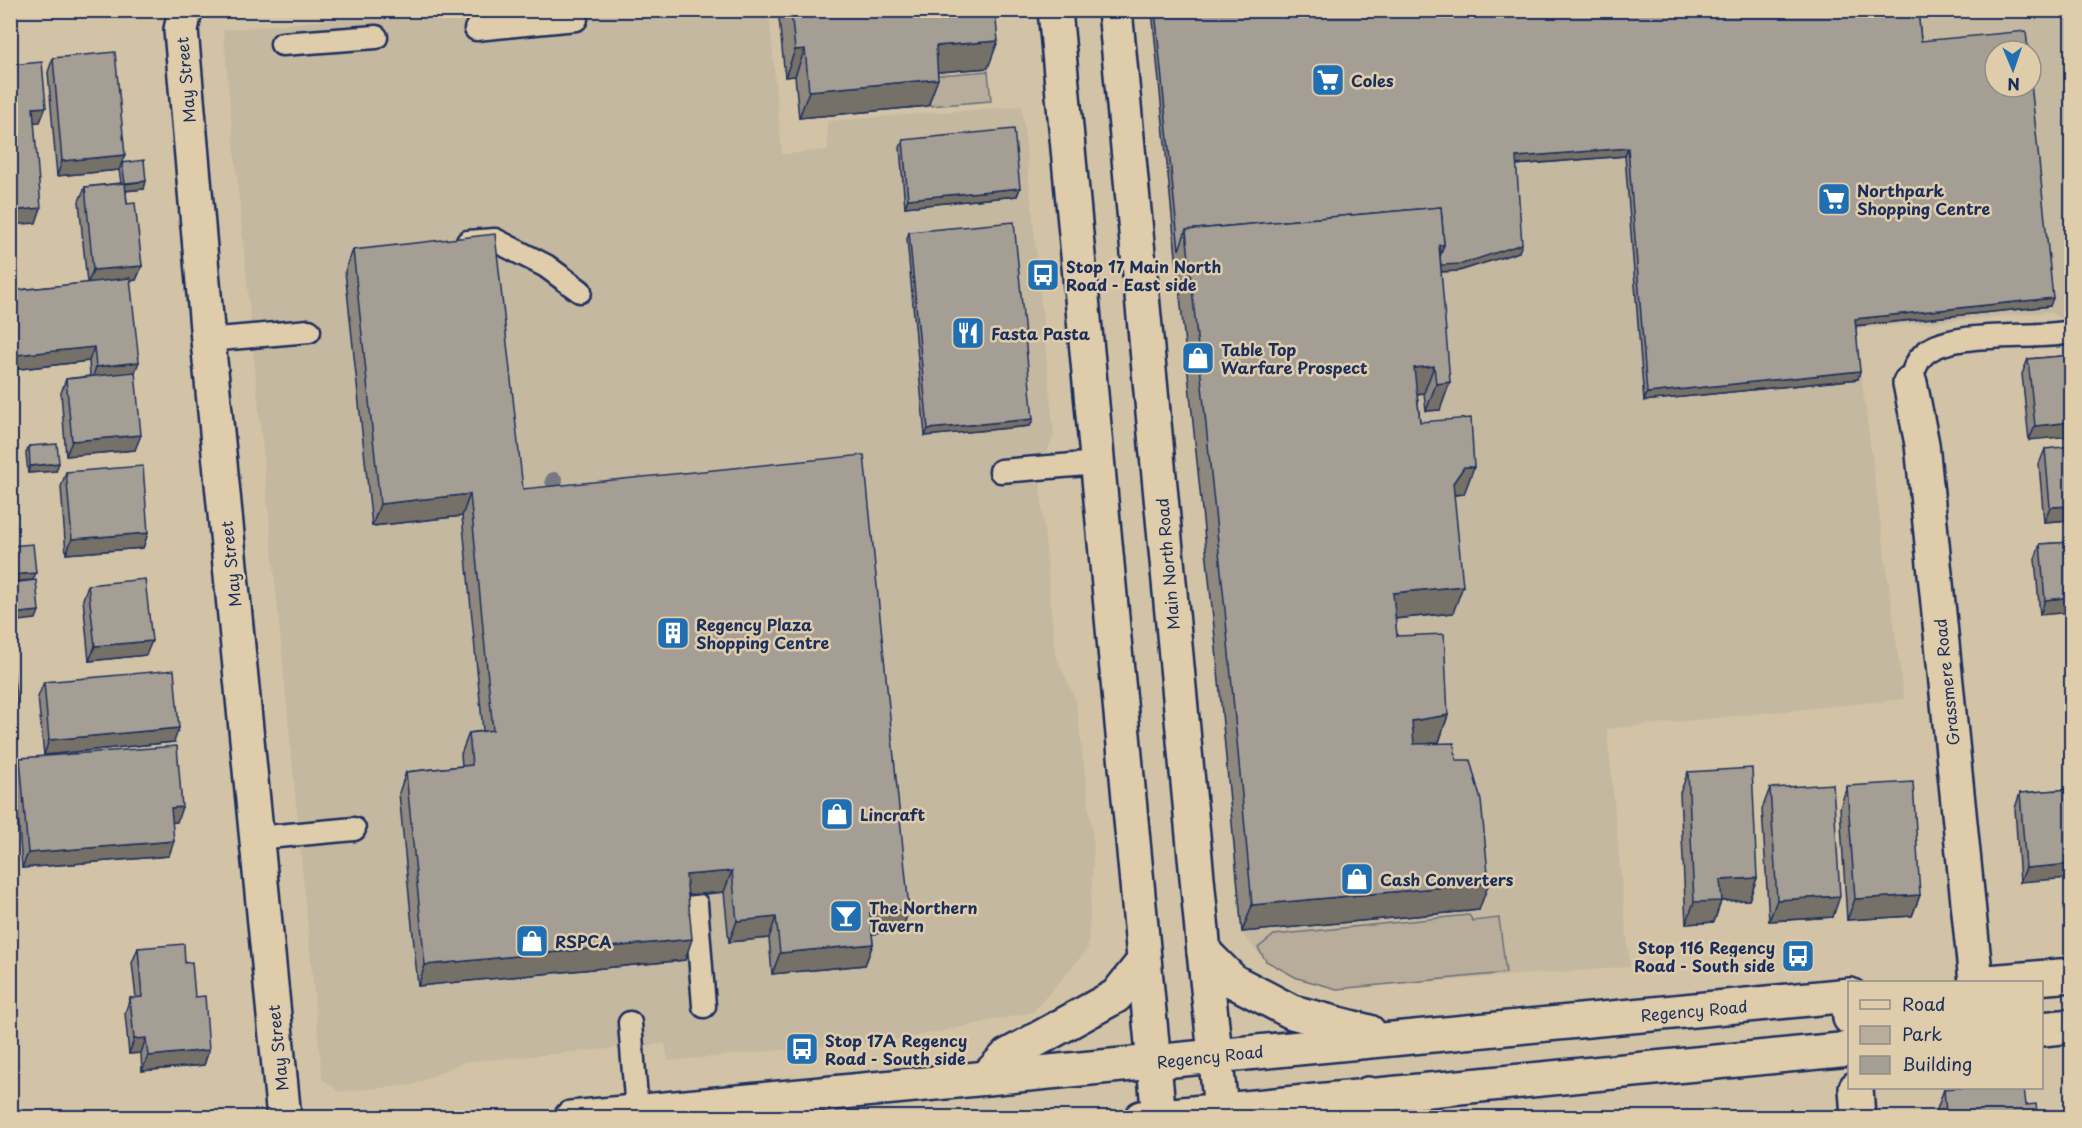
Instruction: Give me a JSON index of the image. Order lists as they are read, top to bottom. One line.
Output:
{"streets":{"main road":["May Street","Main North Road","Grassmere Road","Regency Road"]},"crossings":[["Main North Road","Regency Road"]],"places":{"supermarket":["Coles","Northpark Shopping Centre"],"bus stop":["Stop 17 Main North Road - East side","Stop 116 Regency Road - South side","Stop 17A Regency Road - South side"],"restaurant":["Fasta Pasta"],"shop":["Table Top Warfare Prospect","Lincraft","Cash Converters","RSPCA"],"building":["Regency Plaza Shopping Centre"],"bar":["The Northern Tavern"]},"legend":["Road","Park","Building"],"north":"bottom"}
